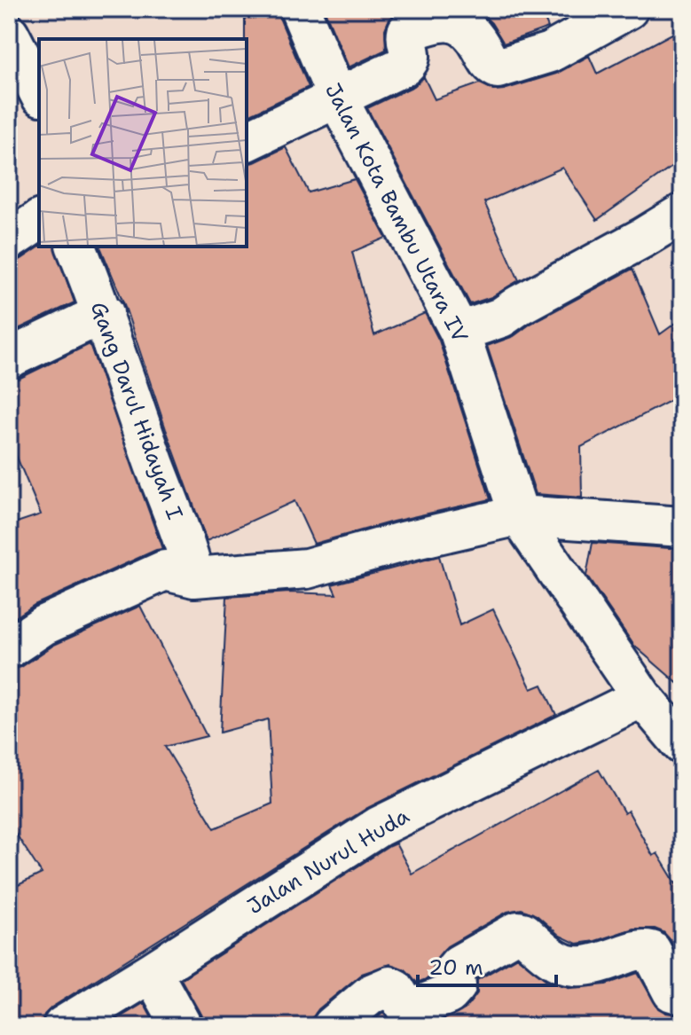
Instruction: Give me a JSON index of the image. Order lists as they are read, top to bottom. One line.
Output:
{"streets":{"street":["Jalan Kota Bambu Utara IV","Gang Darul Hidayah I","Jalan Nurul Huda"]},"crossings":[["Jalan Kota Bambu Utara IV","Jalan Nurul Huda"]],"scale_bar":"20 m"}
